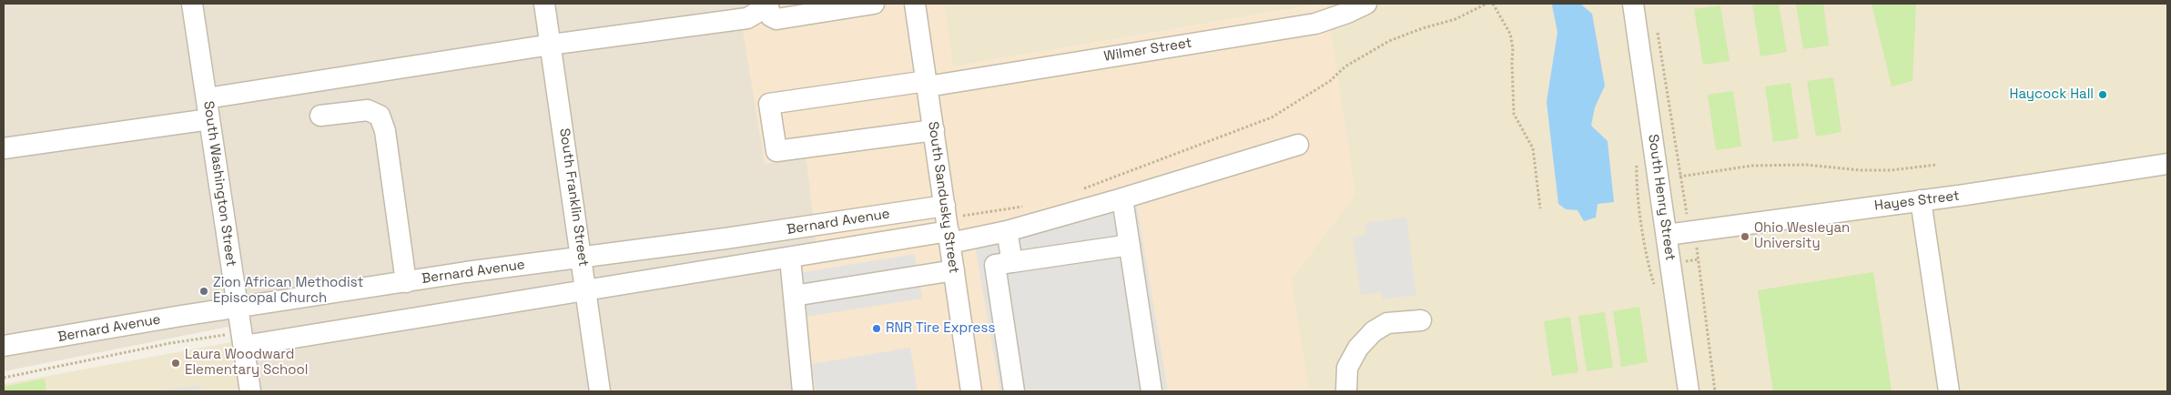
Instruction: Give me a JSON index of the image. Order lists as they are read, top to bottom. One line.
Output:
{"streets":{"street":["Wilmer Street","South Washington Street","South Franklin Street","South Sandusky Street","South Henry Street","Hayes Street","Bernard Avenue"]},"crossings":[["Wilmer Street","South Sandusky Street"],["South Washington Street","Bernard Avenue"],["South Franklin Street","Bernard Avenue"],["South Sandusky Street","Bernard Avenue"],["South Henry Street","Hayes Street"]],"places":["Haycock Hall","Ohio Wesleyan University","Zion African Methodist Episcopal Church","RNR Tire Express","Laura Woodward Elementary School"]}
